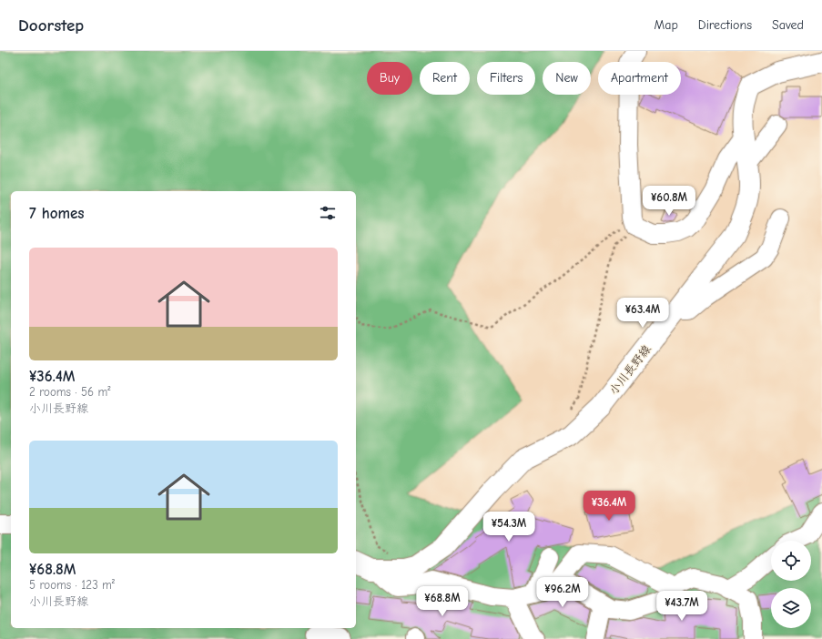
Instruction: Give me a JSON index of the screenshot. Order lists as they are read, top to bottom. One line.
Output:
{"streets":{"main road":["小川長野線"]},"page":{"header":"Doorstep","nav":["Map","Directions","Saved"],"chip":["Buy","Rent","Filters","New","Apartment"],"price":["¥60.8M","¥63.4M","¥36.4M","¥54.3M","¥96.2M","¥68.8M","¥43.7M"],"heading":"7 homes","list":[{"name":"¥36.4M","note":"2 rooms · 56 m² · 小川長野線"},{"name":"¥68.8M","note":"5 rooms · 123 m² · 小川長野線"}]}}
